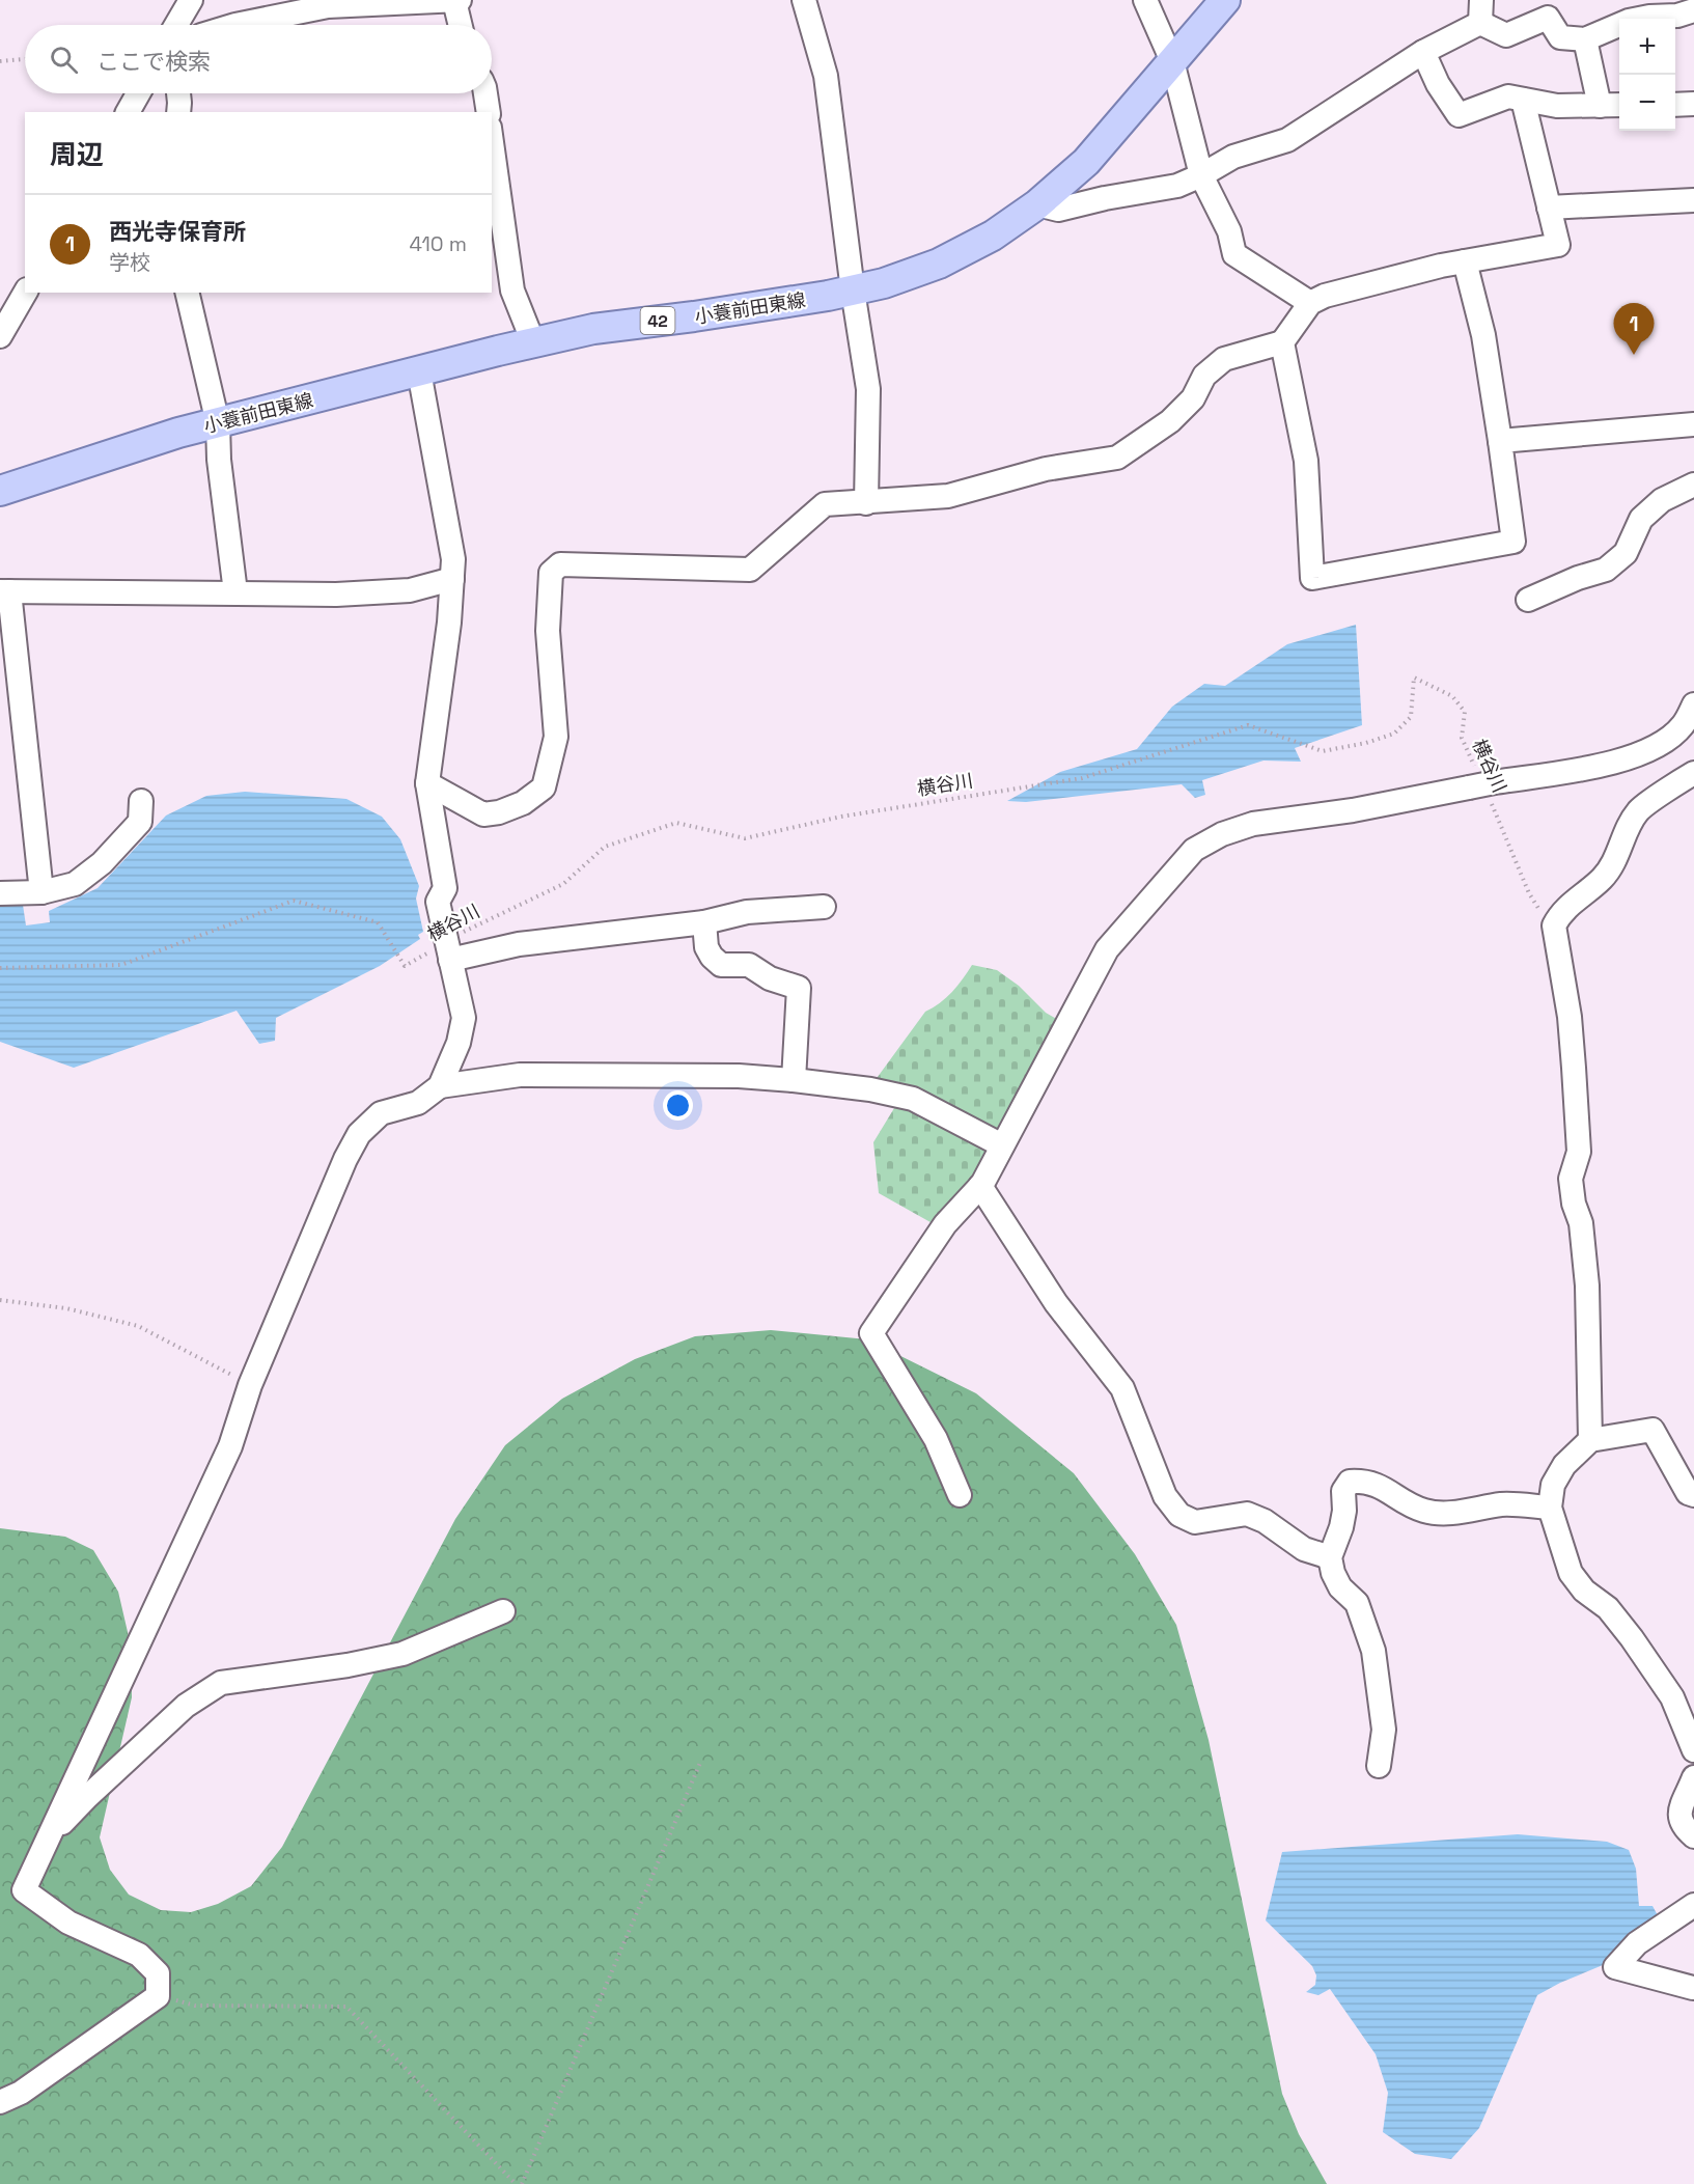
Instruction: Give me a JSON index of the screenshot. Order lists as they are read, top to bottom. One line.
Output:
{"streets":{"main road":["小蓑前田東線","42"],"path":["横谷川"]},"page":{"map_buttons":["+","−"],"search":"ここで検索","heading":"周辺","list":[{"mark":"1","name":"西光寺保育所","note":"学校","value":"410 m"}],"pins":"1"}}
